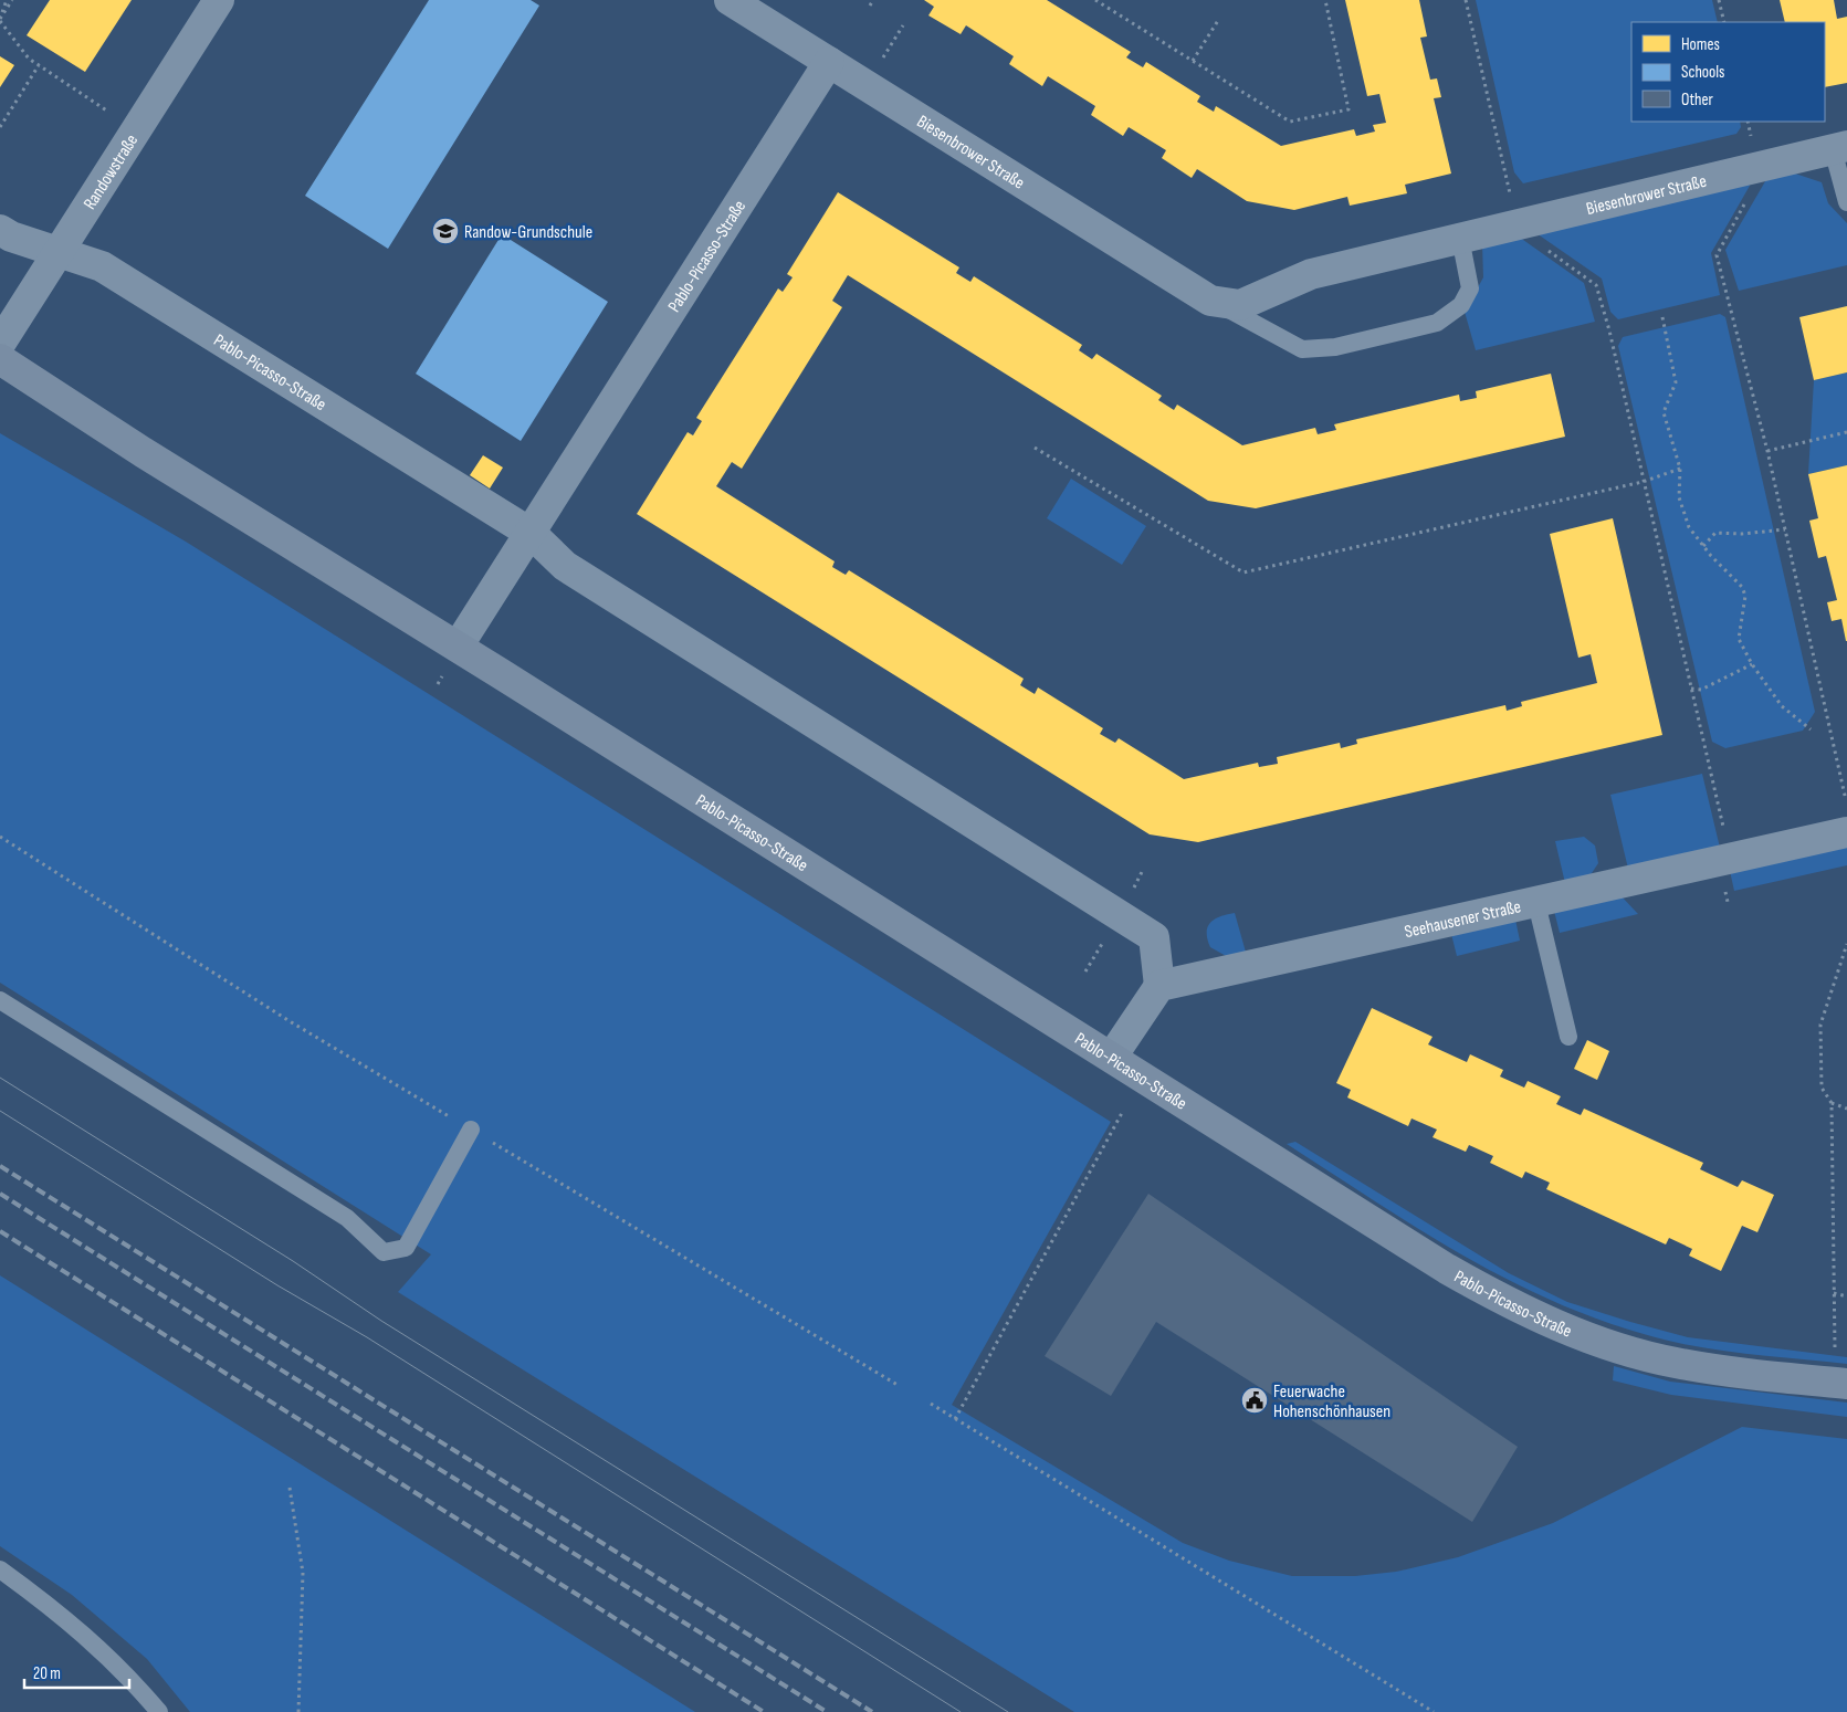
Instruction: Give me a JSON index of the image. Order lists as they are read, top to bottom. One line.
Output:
{"streets":{"main road":["Pablo-Picasso-Straße"],"street":["Biesenbrower Straße","Randowstraße","Seehausener Straße"]},"crossings":[["Biesenbrower Straße","Pablo-Picasso-Straße"],["Randowstraße","Pablo-Picasso-Straße"],["Pablo-Picasso-Straße","Seehausener Straße"]],"places":{"school or university":["Randow-Grundschule"],"public building":["Feuerwache Hohenschönhausen"]},"legend":["Homes","Schools","Other"],"scale_bar":"20 m"}
